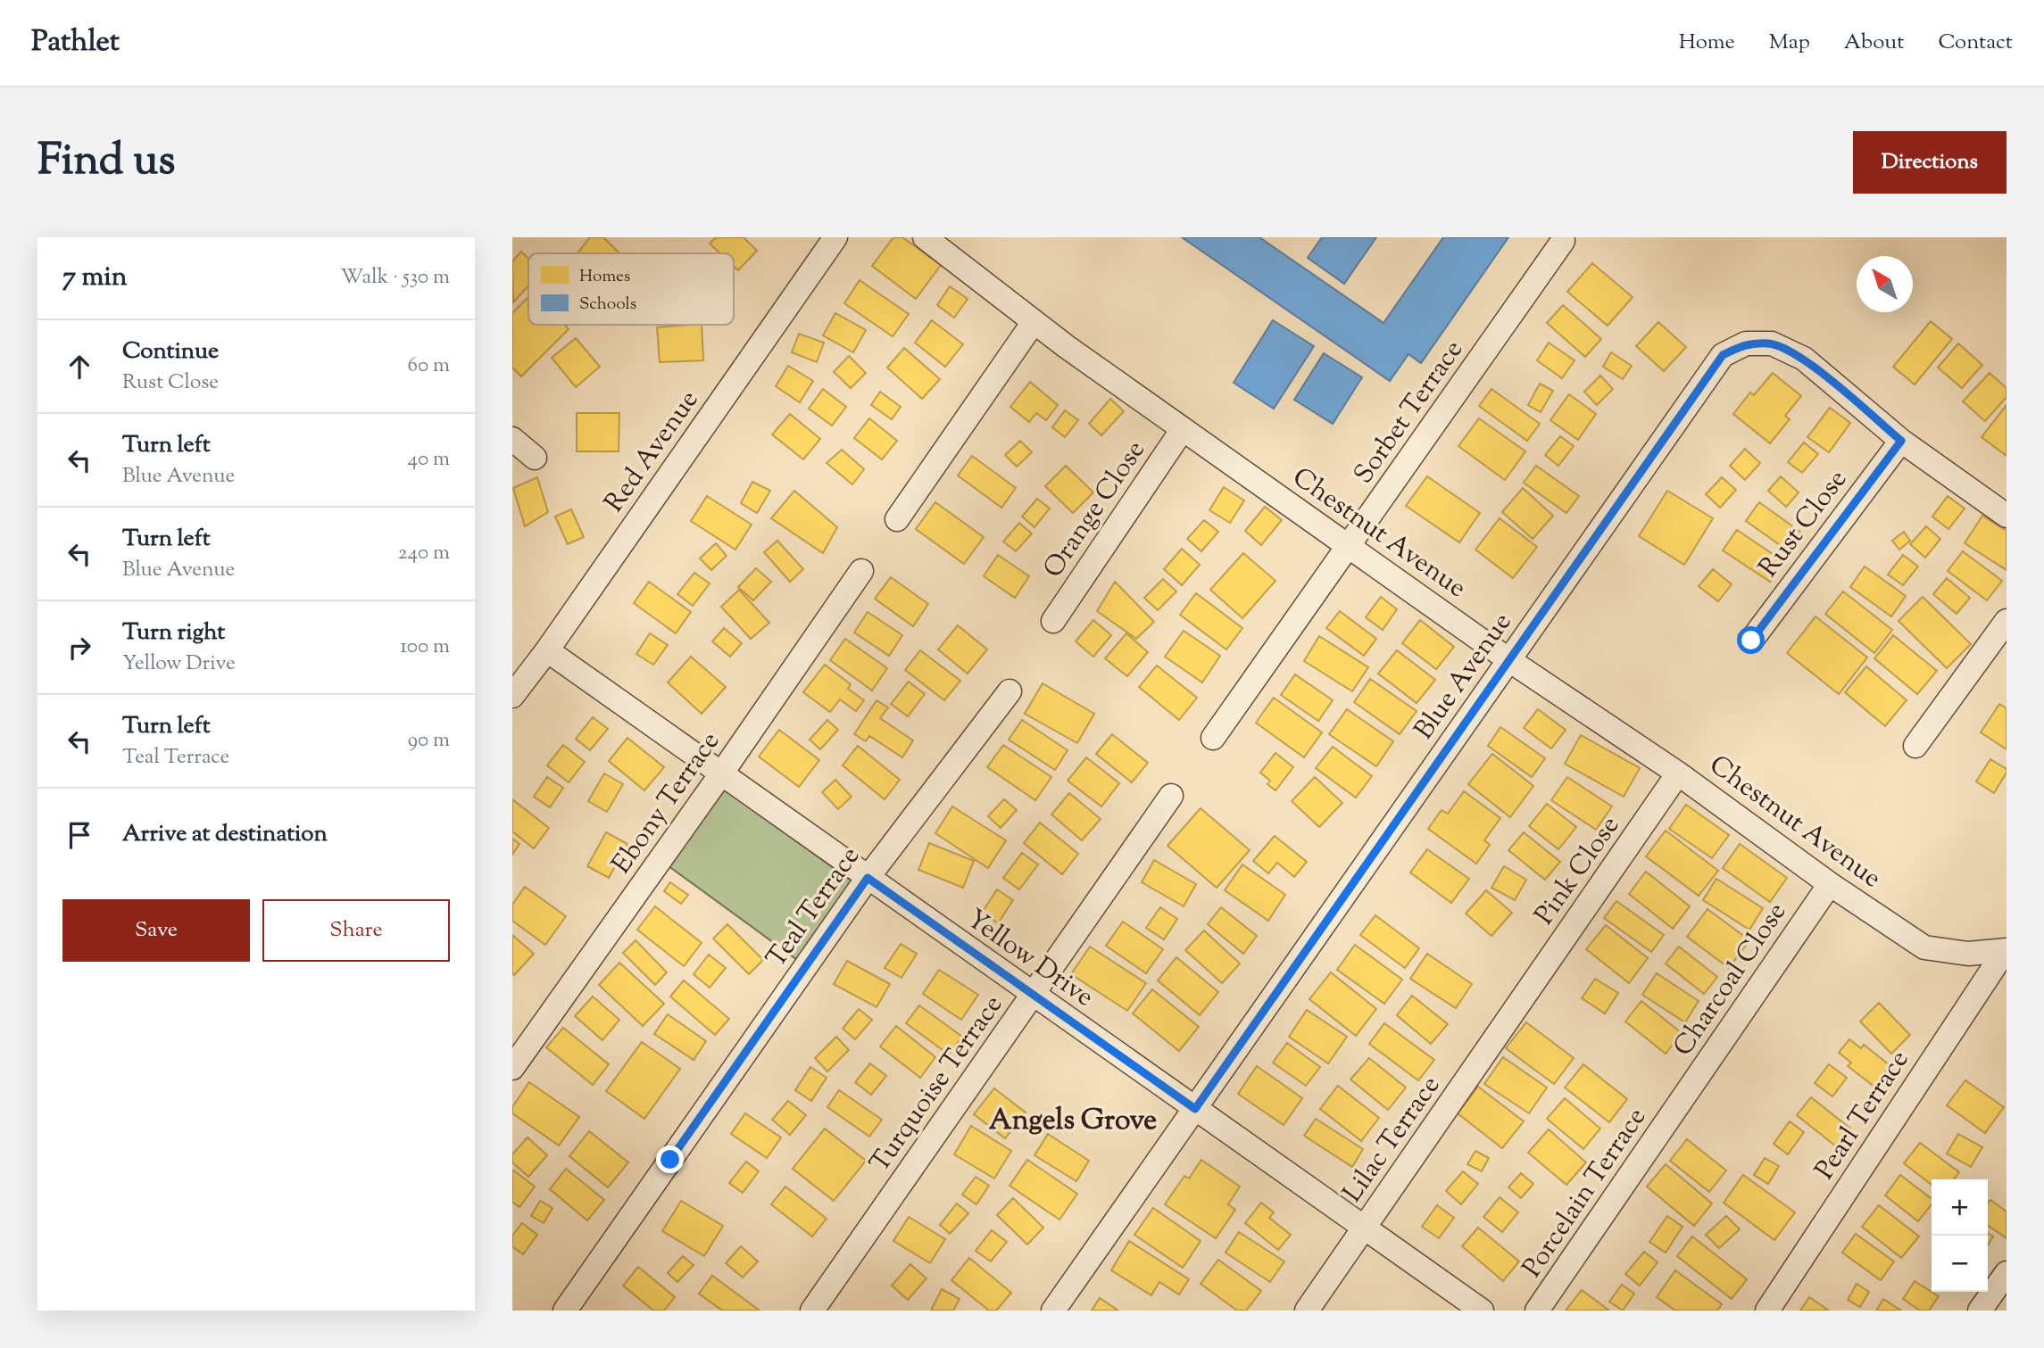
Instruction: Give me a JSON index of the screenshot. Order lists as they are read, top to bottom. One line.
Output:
{"streets":{"street":["Sorbet Terrace","Red Avenue","Orange Close","Rust Close","Chestnut Avenue","Blue Avenue","Ebony Terrace","Pink Close","Teal Terrace","Yellow Drive","Charcoal Close","Turquoise Terrace","Pearl Terrace","Lilac Terrace","Porcelain Terrace"]},"crossings":[["Sorbet Terrace","Chestnut Avenue"],["Red Avenue","Yellow Drive"],["Orange Close","Chestnut Avenue"],["Rust Close","Blue Avenue"],["Chestnut Avenue","Blue Avenue"],["Chestnut Avenue","Pink Close"],["Chestnut Avenue","Charcoal Close"],["Chestnut Avenue","Pearl Terrace"],["Blue Avenue","Yellow Drive"],["Ebony Terrace","Yellow Drive"],["Pink Close","Lilac Terrace"],["Teal Terrace","Yellow Drive"],["Yellow Drive","Turquoise Terrace"],["Yellow Drive","Lilac Terrace"],["Charcoal Close","Porcelain Terrace"]],"districts":["Angels Grove"],"legend":["Homes","Schools"],"north":"top left","page":{"header":"Pathlet","nav":["Home","Map","About","Contact"],"title":"Find us","buttons":["Directions",["Save","Share"]],"heading":["7 min","Walk · 530 m"],"list":[["Continue","Rust Close","60 m"],["Turn left","Blue Avenue","40 m"],["Turn left","Blue Avenue","240 m"],["Turn right","Yellow Drive","100 m"],["Turn left","Teal Terrace","90 m"],"Arrive at destination"],"map_buttons":["+","−"]}}
